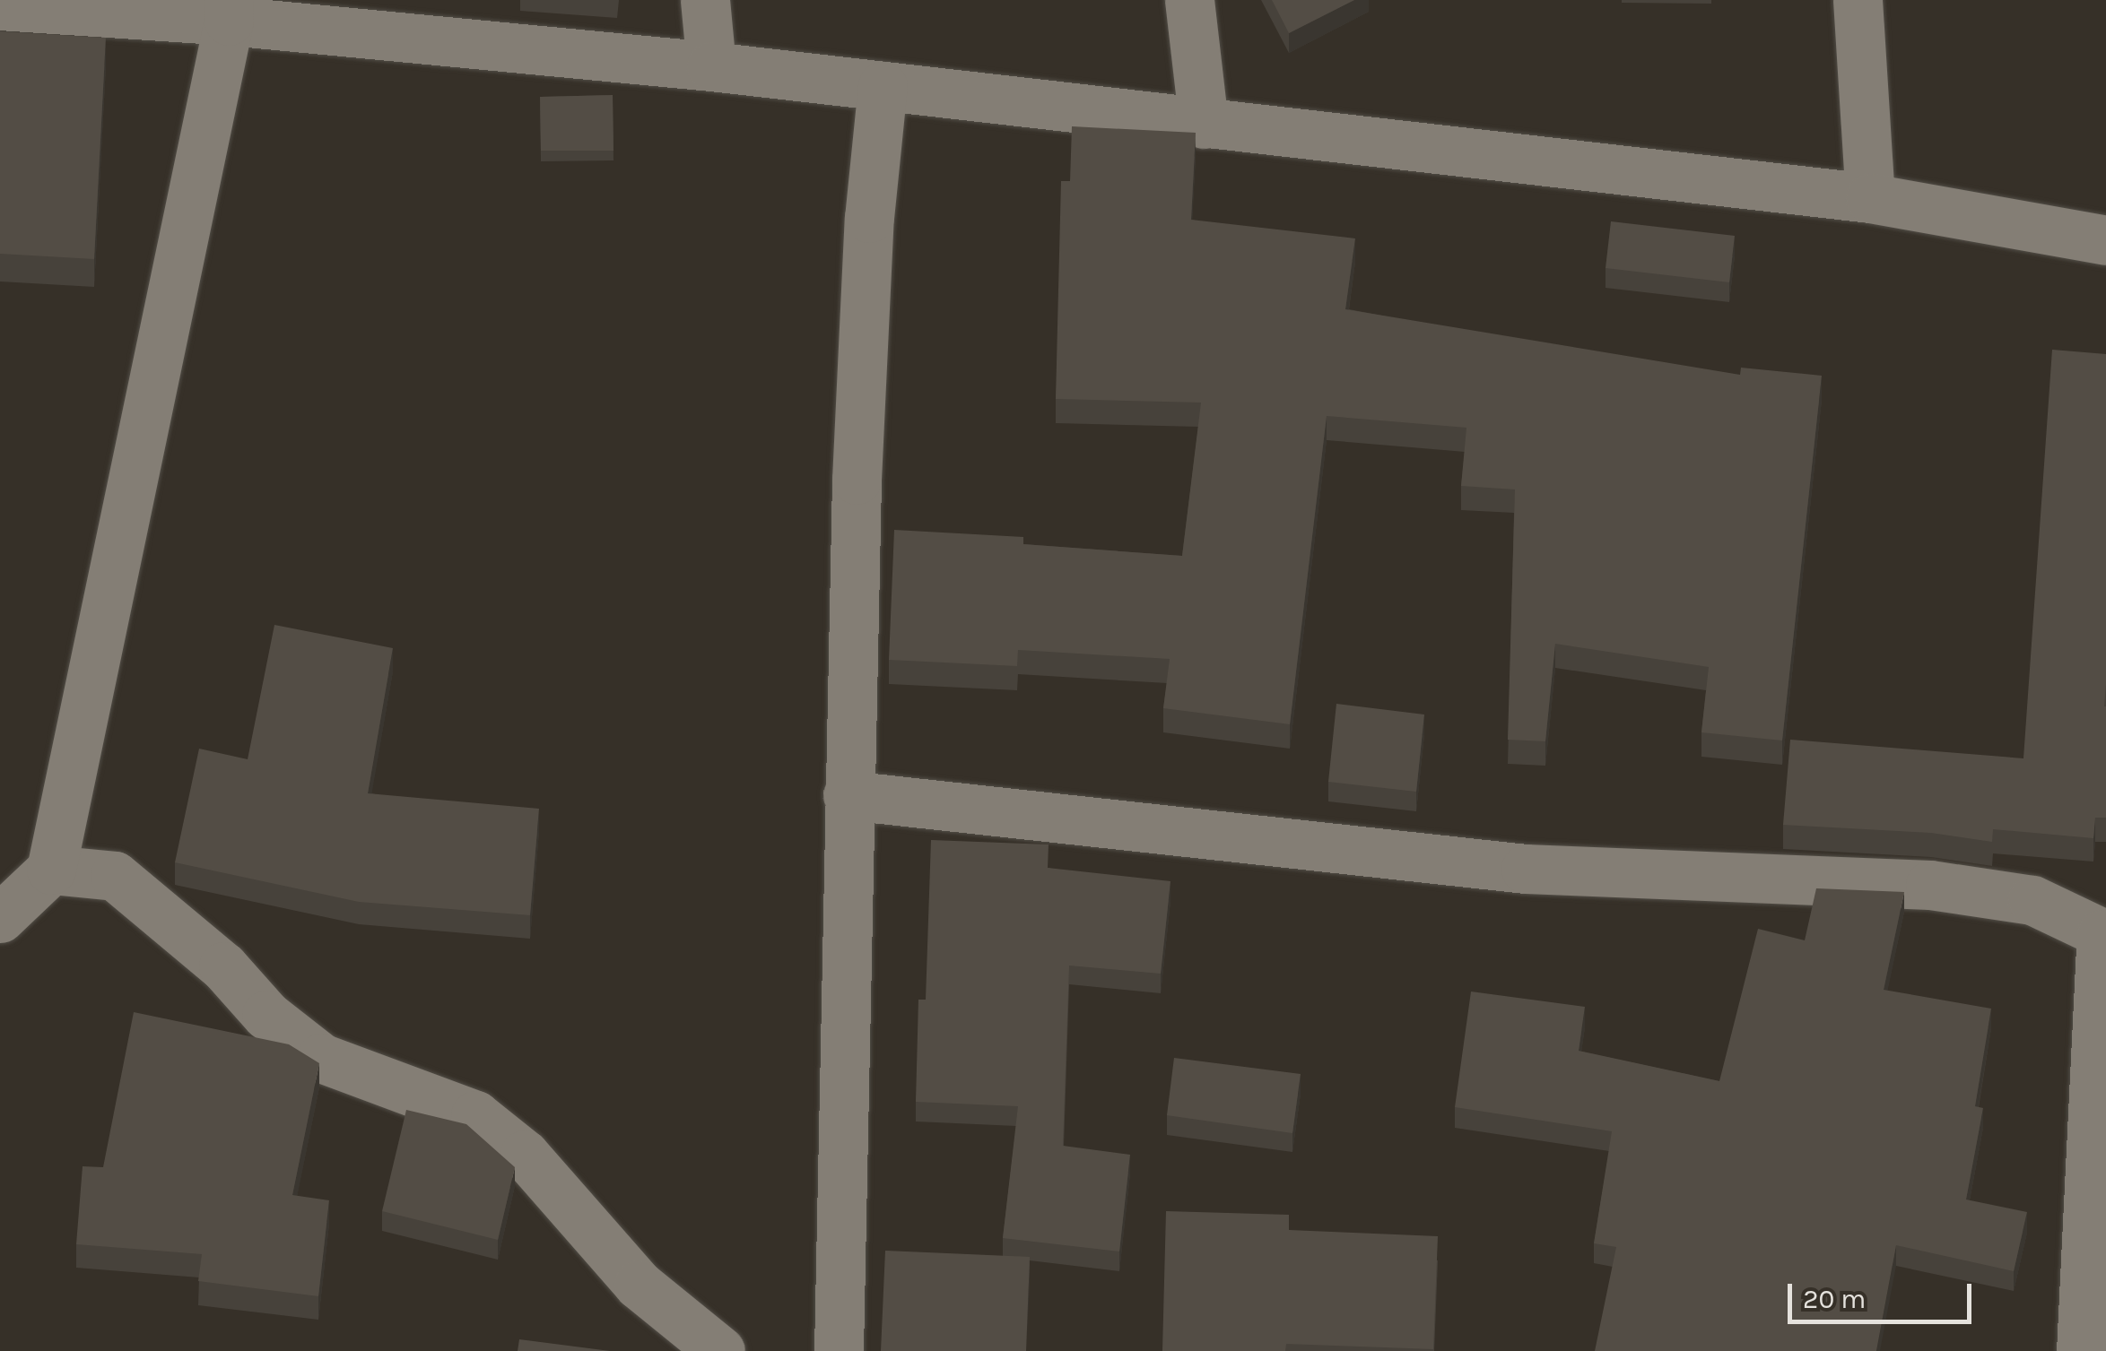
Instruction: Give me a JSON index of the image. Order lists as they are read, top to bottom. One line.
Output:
{"scale_bar":"20 m"}
